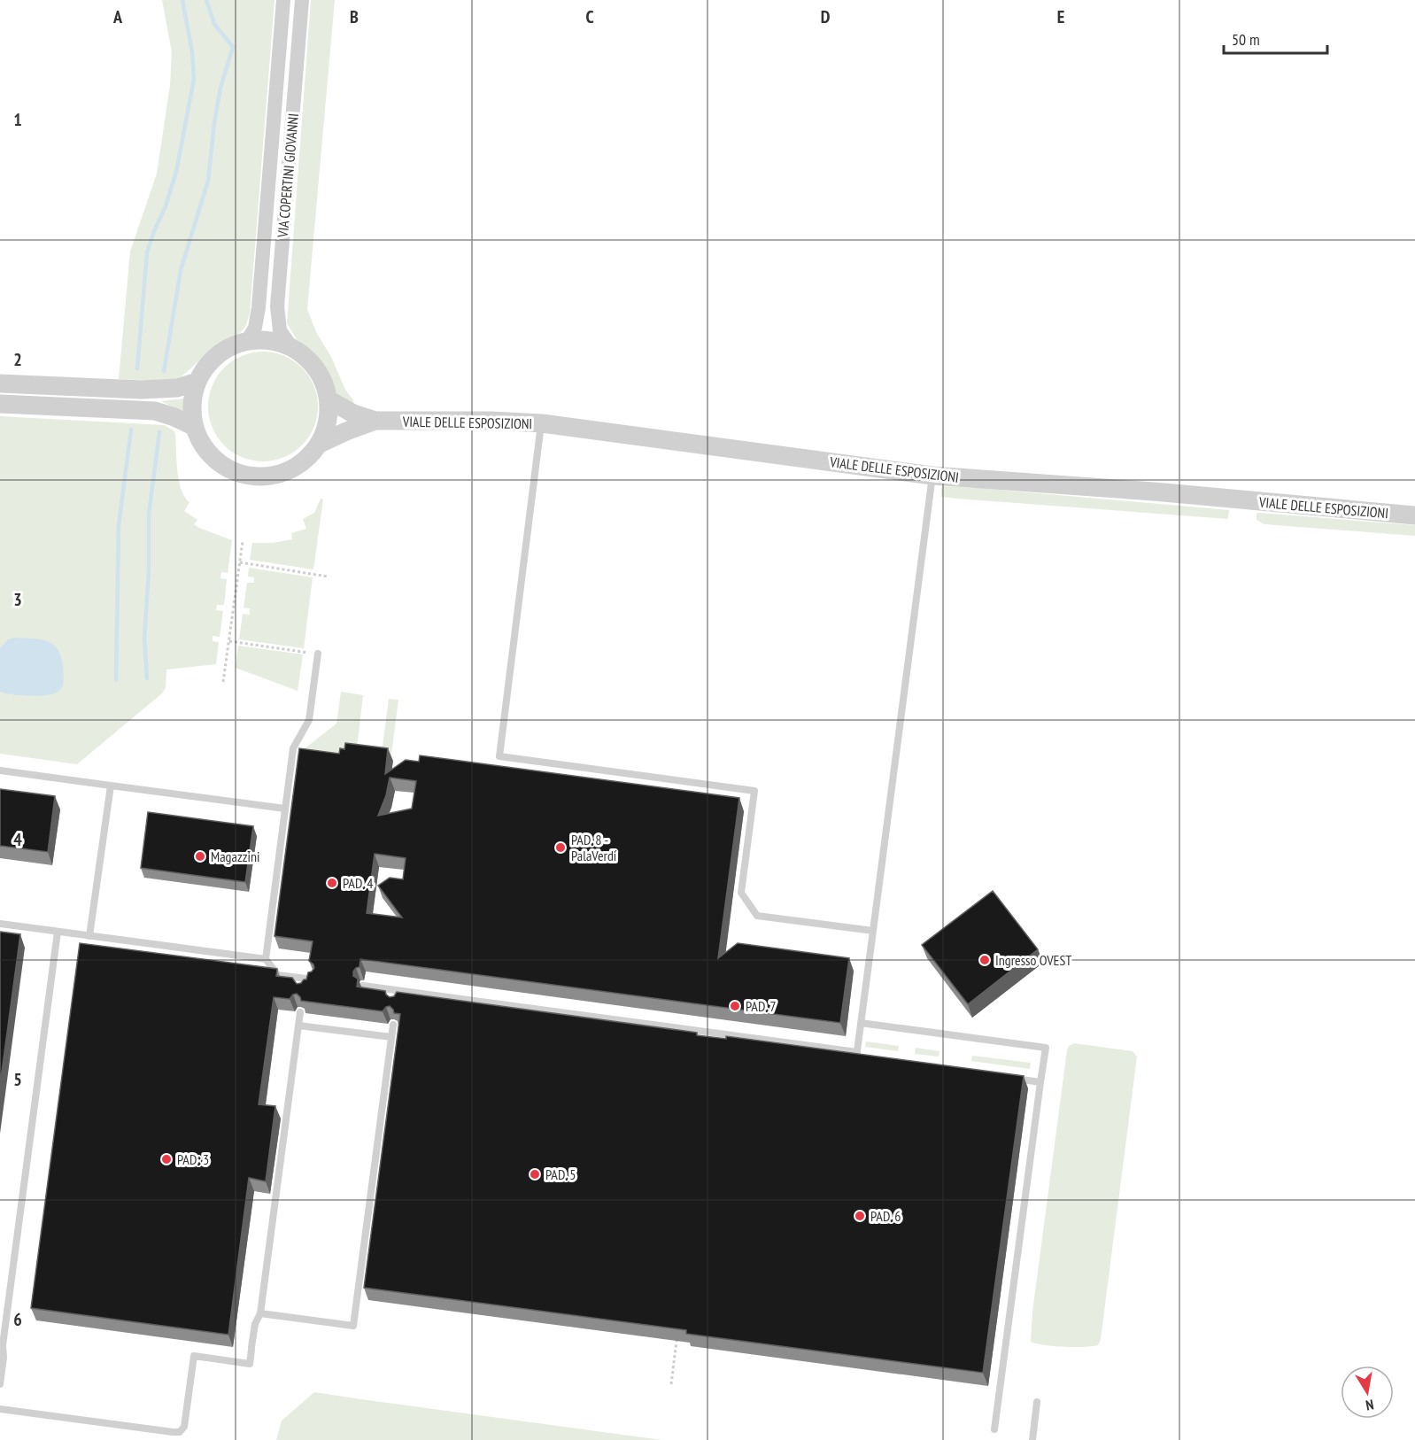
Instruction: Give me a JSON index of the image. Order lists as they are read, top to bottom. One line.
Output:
{"streets":{"street":["VIA COPERTINI GIOVANNI","VIALE DELLE ESPOSIZIONI"]},"crossings":[["VIA COPERTINI GIOVANNI","VIALE DELLE ESPOSIZIONI"]],"places":["PAD. 8 - PalaVerdi","Magazzini","PAD. 4","Ingresso OVEST","PAD. 7","PAD: 3","PAD. 5","PAD. 6"],"scale_bar":"50 m","north":"bottom","grid":{"columns":["A","B","C","D","E"],"rows":["1","2","3","4","5","6"]}}
